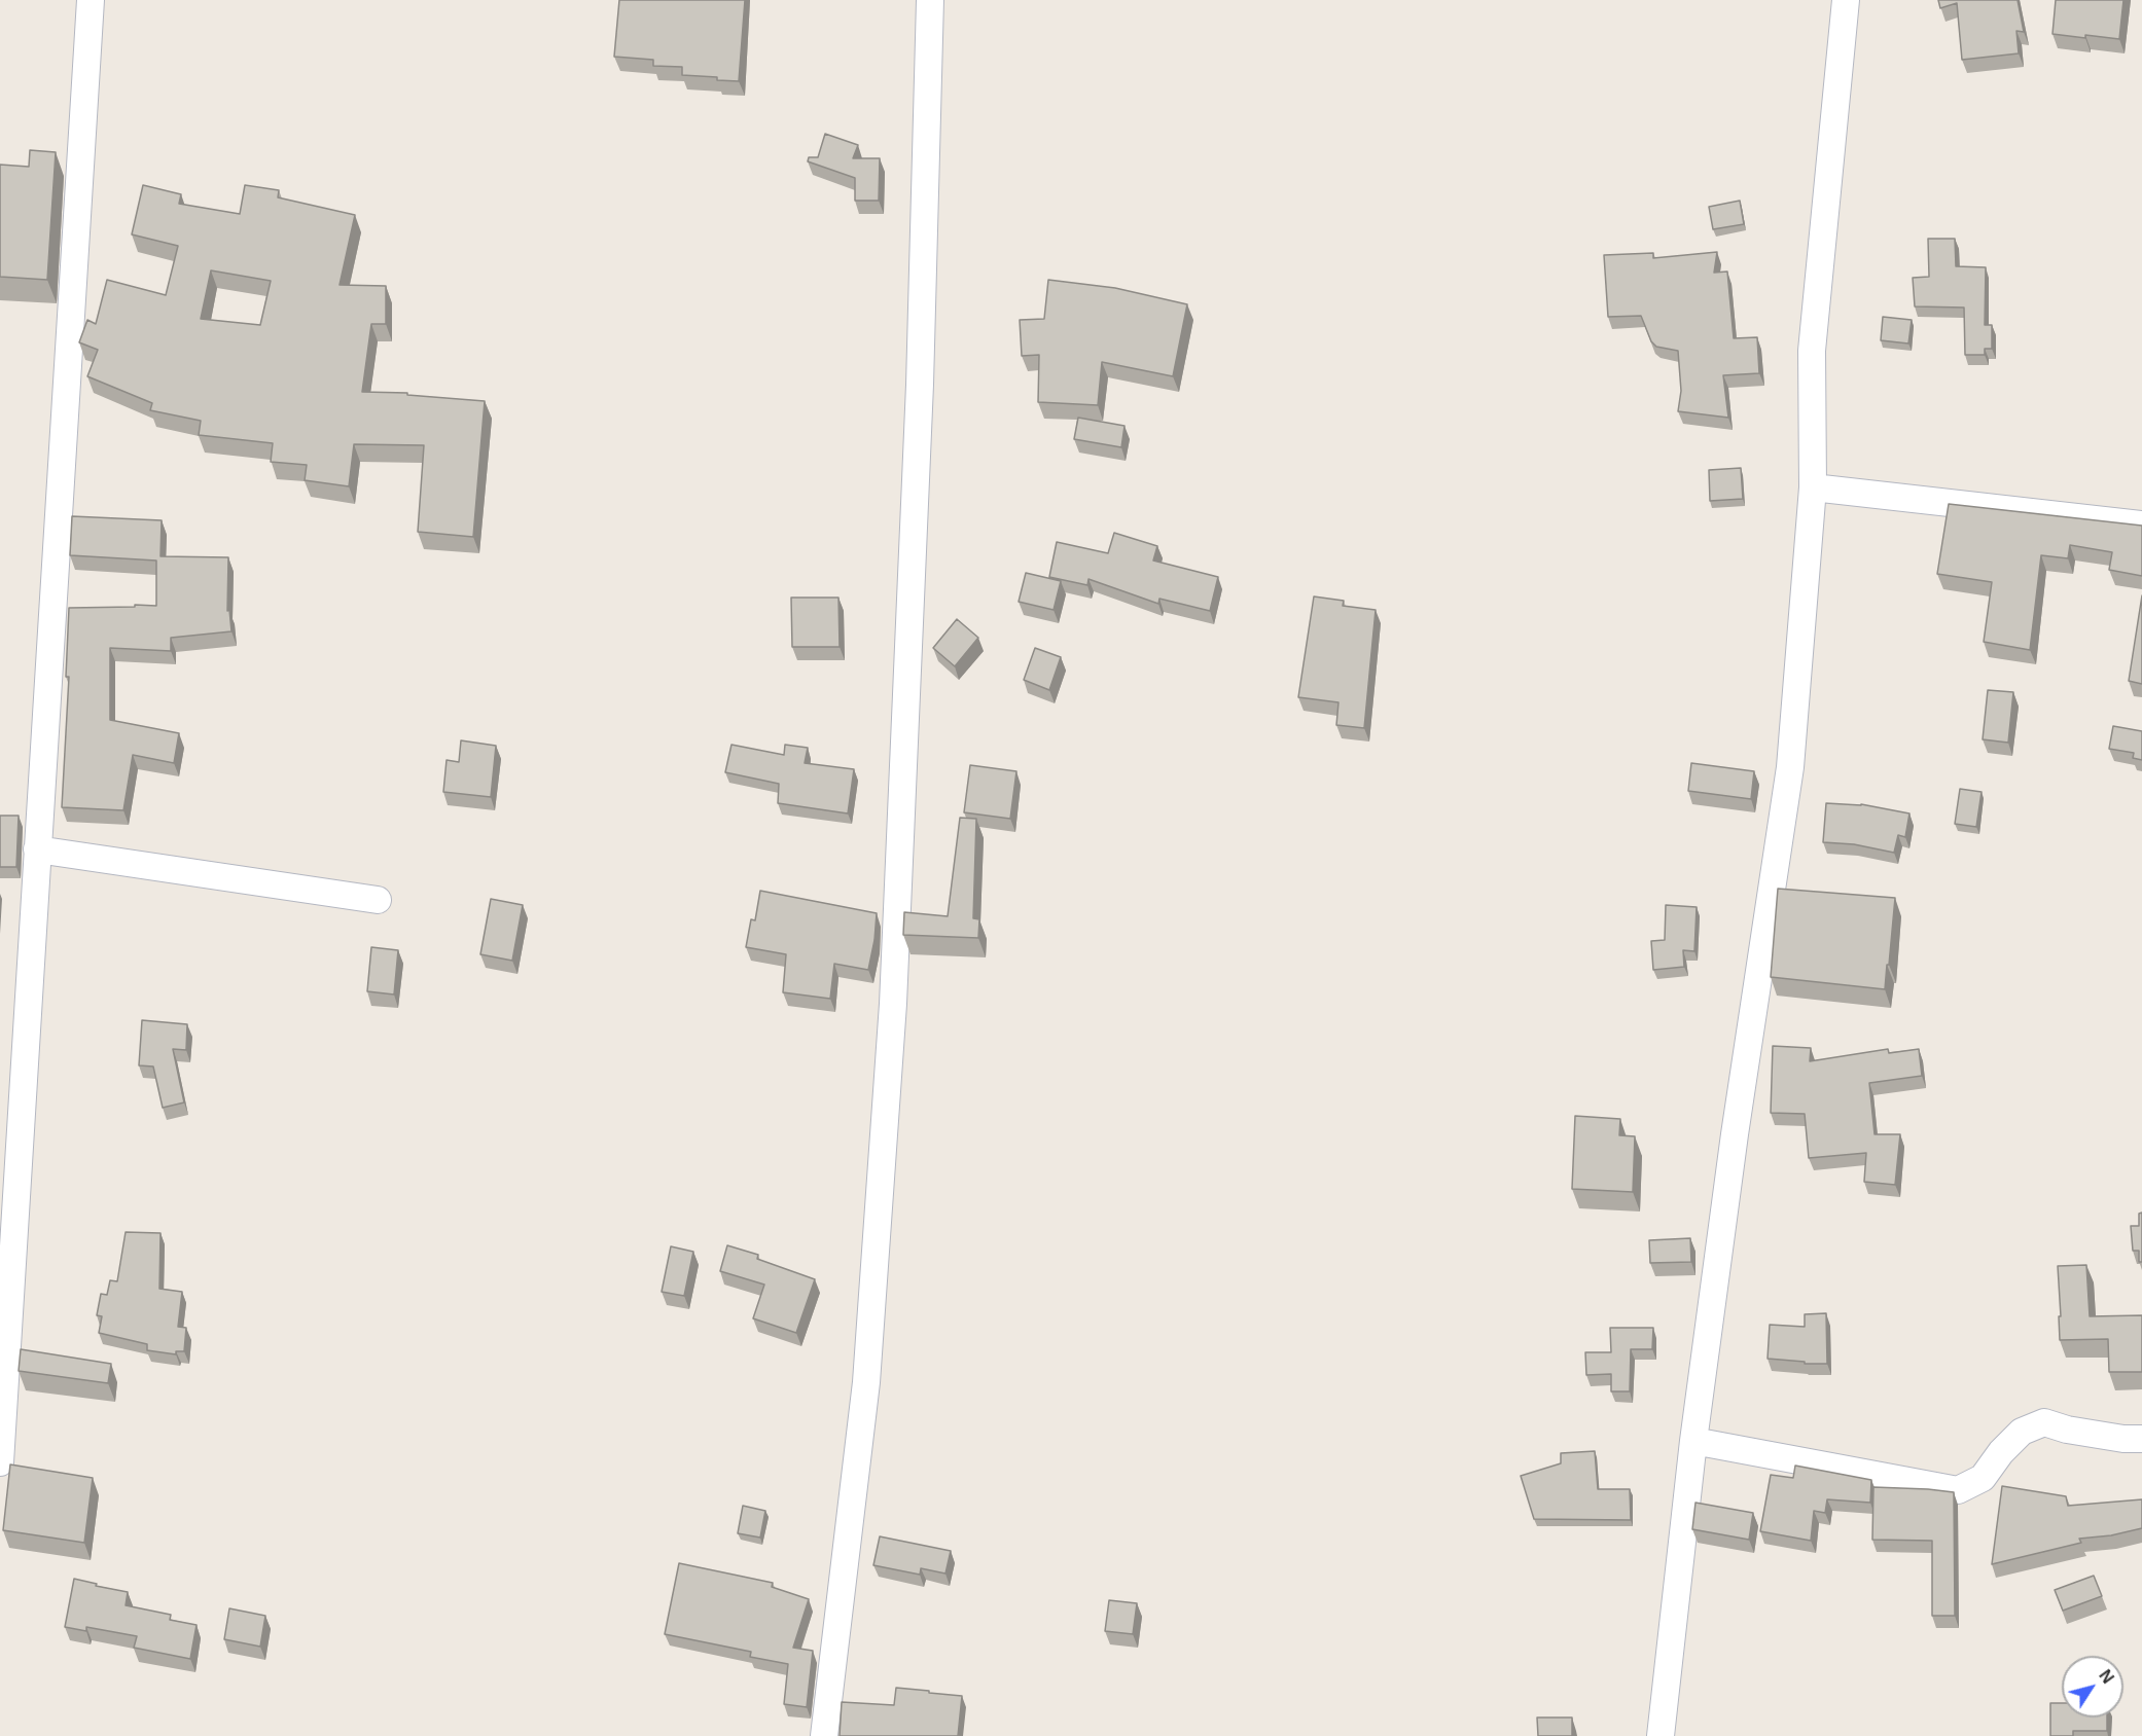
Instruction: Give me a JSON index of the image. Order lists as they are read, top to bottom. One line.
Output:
{"north":"top right"}
